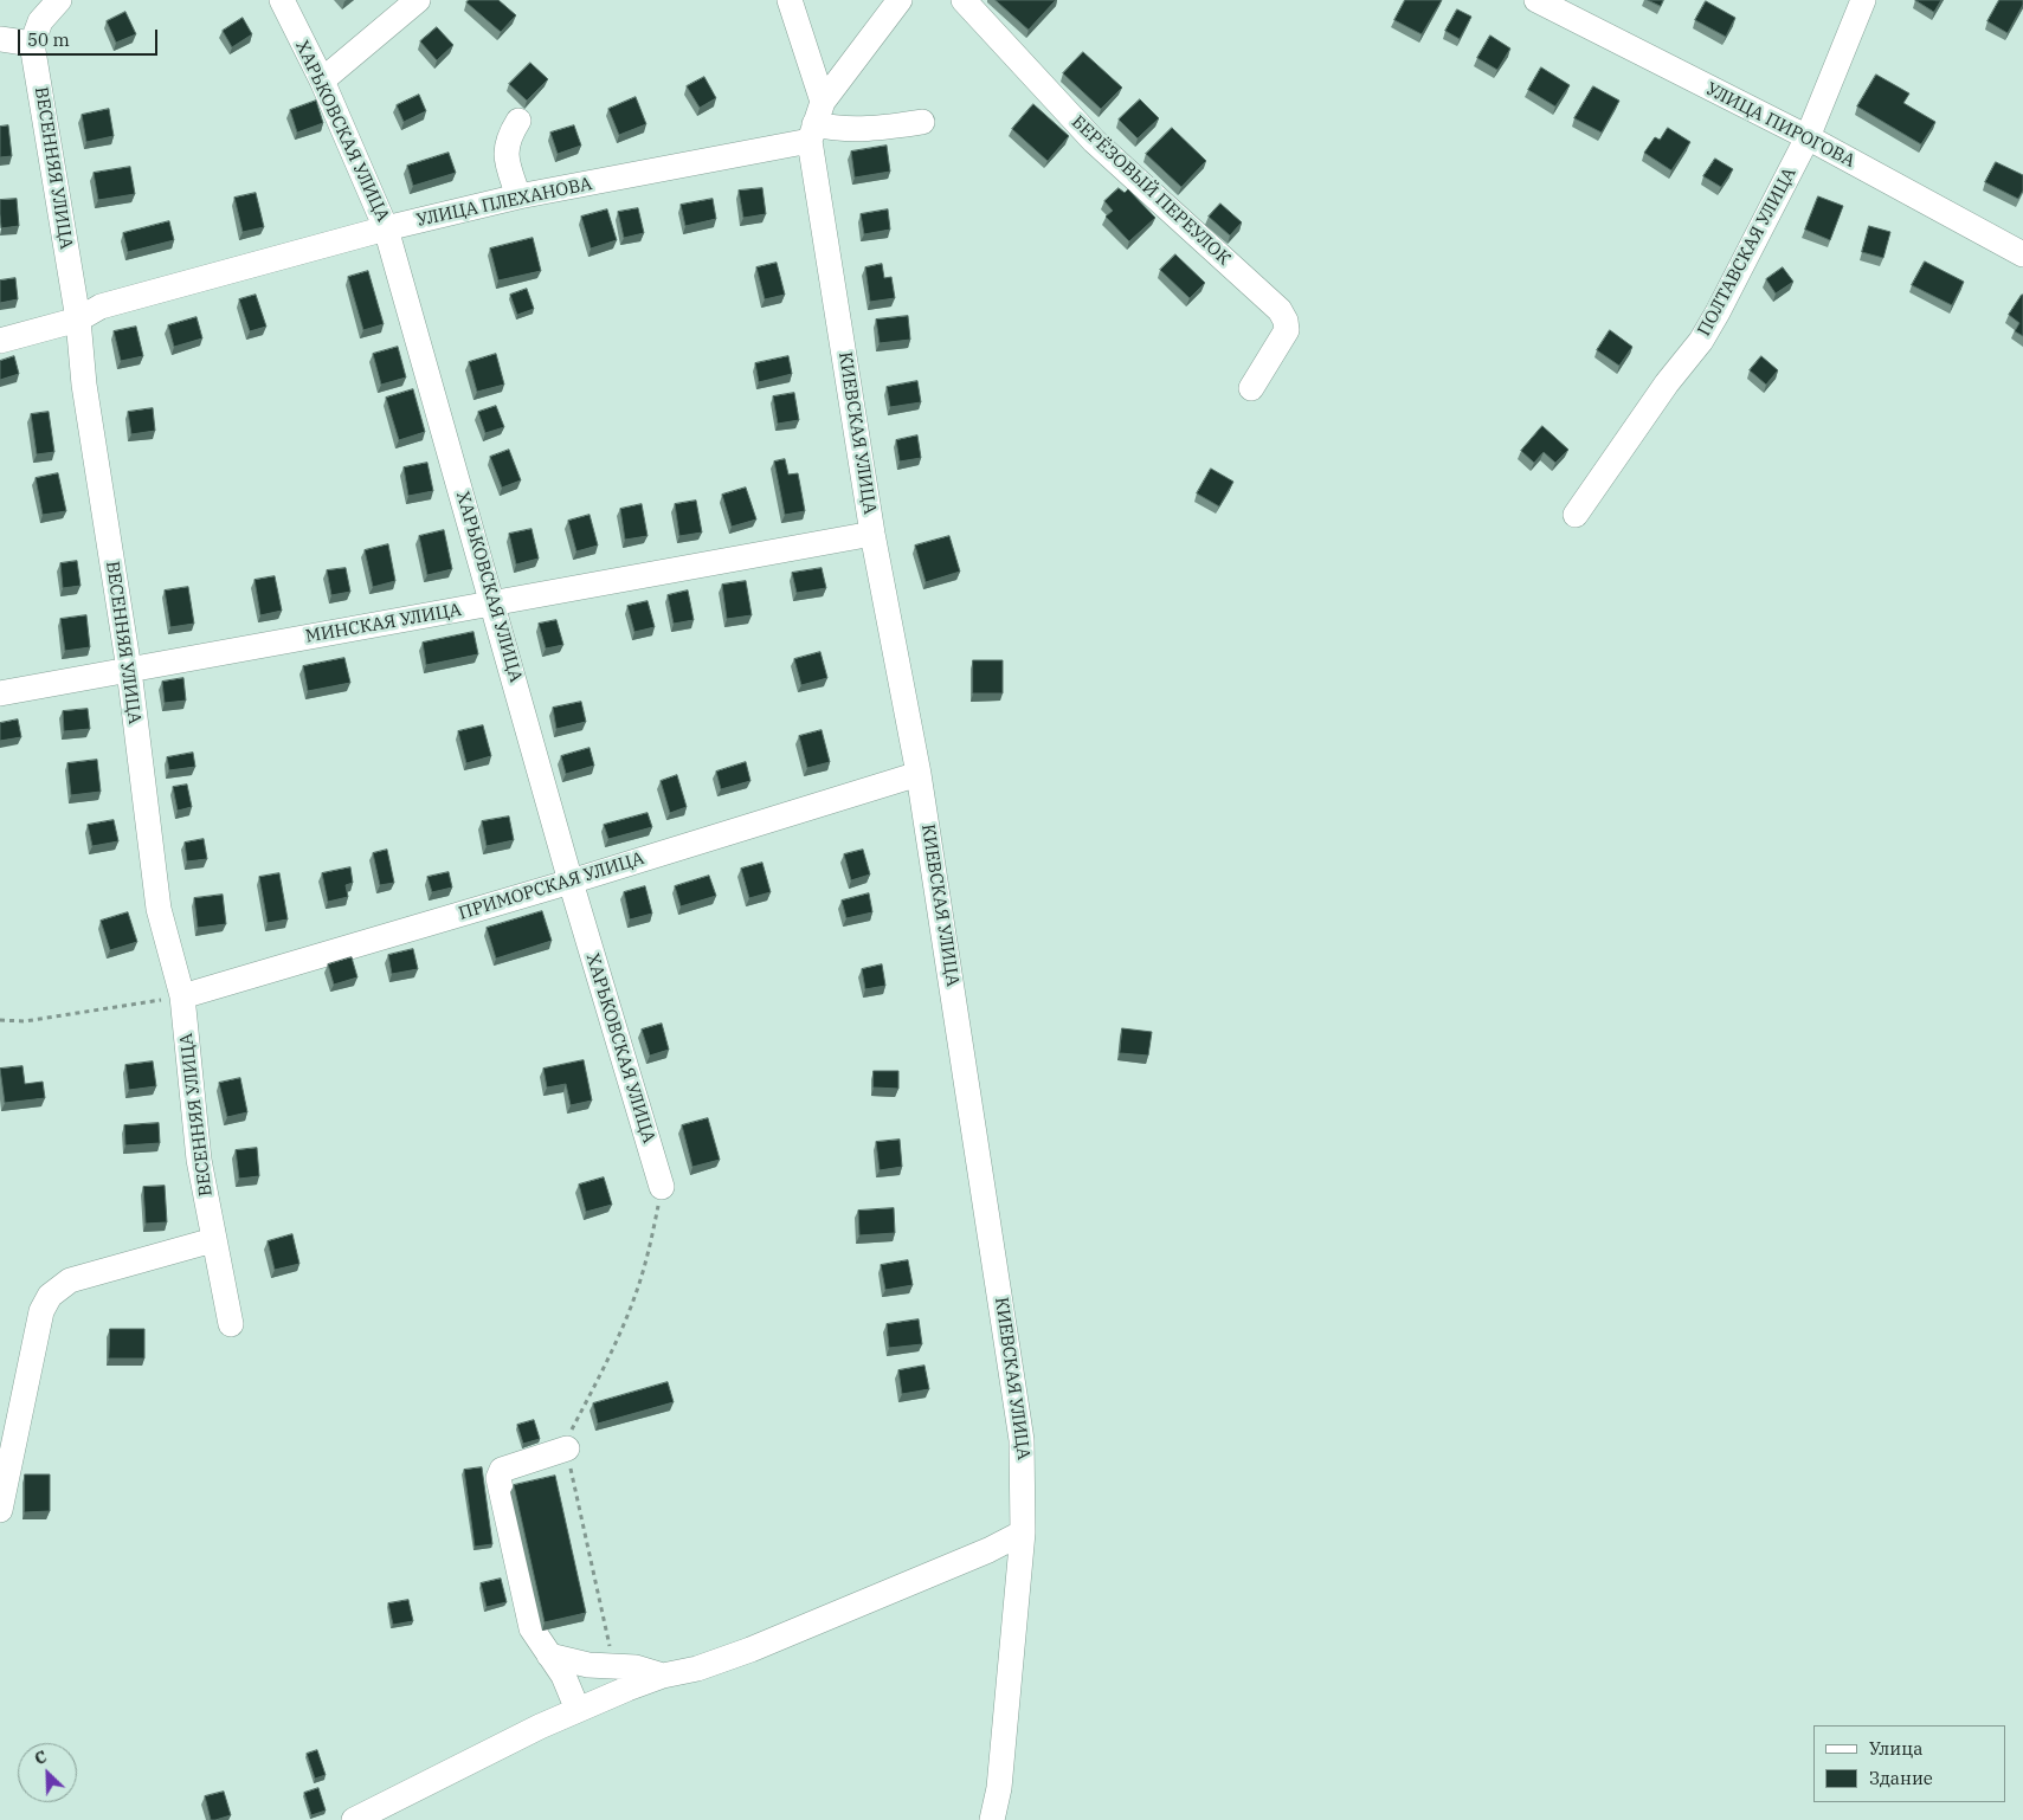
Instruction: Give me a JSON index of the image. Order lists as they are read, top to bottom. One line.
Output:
{"streets":{"street":["УЛИЦА ПИРОГОВА","ХАРЬКОВСКАЯ УЛИЦА","ВЕСЕННЯЯ УЛИЦА","БЕРЁЗОВЫЙ ПЕРЕУЛОК","УЛИЦА ПЛЕХАНОВА","ПОЛТАВСКАЯ УЛИЦА","КИЕВСКАЯ УЛИЦА","МИНСКАЯ УЛИЦА","ПРИМОРСКАЯ УЛИЦА"]},"crossings":[["УЛИЦА ПИРОГОВА","ПОЛТАВСКАЯ УЛИЦА"],["ХАРЬКОВСКАЯ УЛИЦА","УЛИЦА ПЛЕХАНОВА"],["ХАРЬКОВСКАЯ УЛИЦА","МИНСКАЯ УЛИЦА"],["ХАРЬКОВСКАЯ УЛИЦА","ПРИМОРСКАЯ УЛИЦА"],["ВЕСЕННЯЯ УЛИЦА","УЛИЦА ПЛЕХАНОВА"],["ВЕСЕННЯЯ УЛИЦА","МИНСКАЯ УЛИЦА"],["ВЕСЕННЯЯ УЛИЦА","ПРИМОРСКАЯ УЛИЦА"],["УЛИЦА ПЛЕХАНОВА","КИЕВСКАЯ УЛИЦА"],["КИЕВСКАЯ УЛИЦА","МИНСКАЯ УЛИЦА"],["КИЕВСКАЯ УЛИЦА","ПРИМОРСКАЯ УЛИЦА"]],"legend":["Улица","Здание"],"scale_bar":"50 m","north":"top left"}
